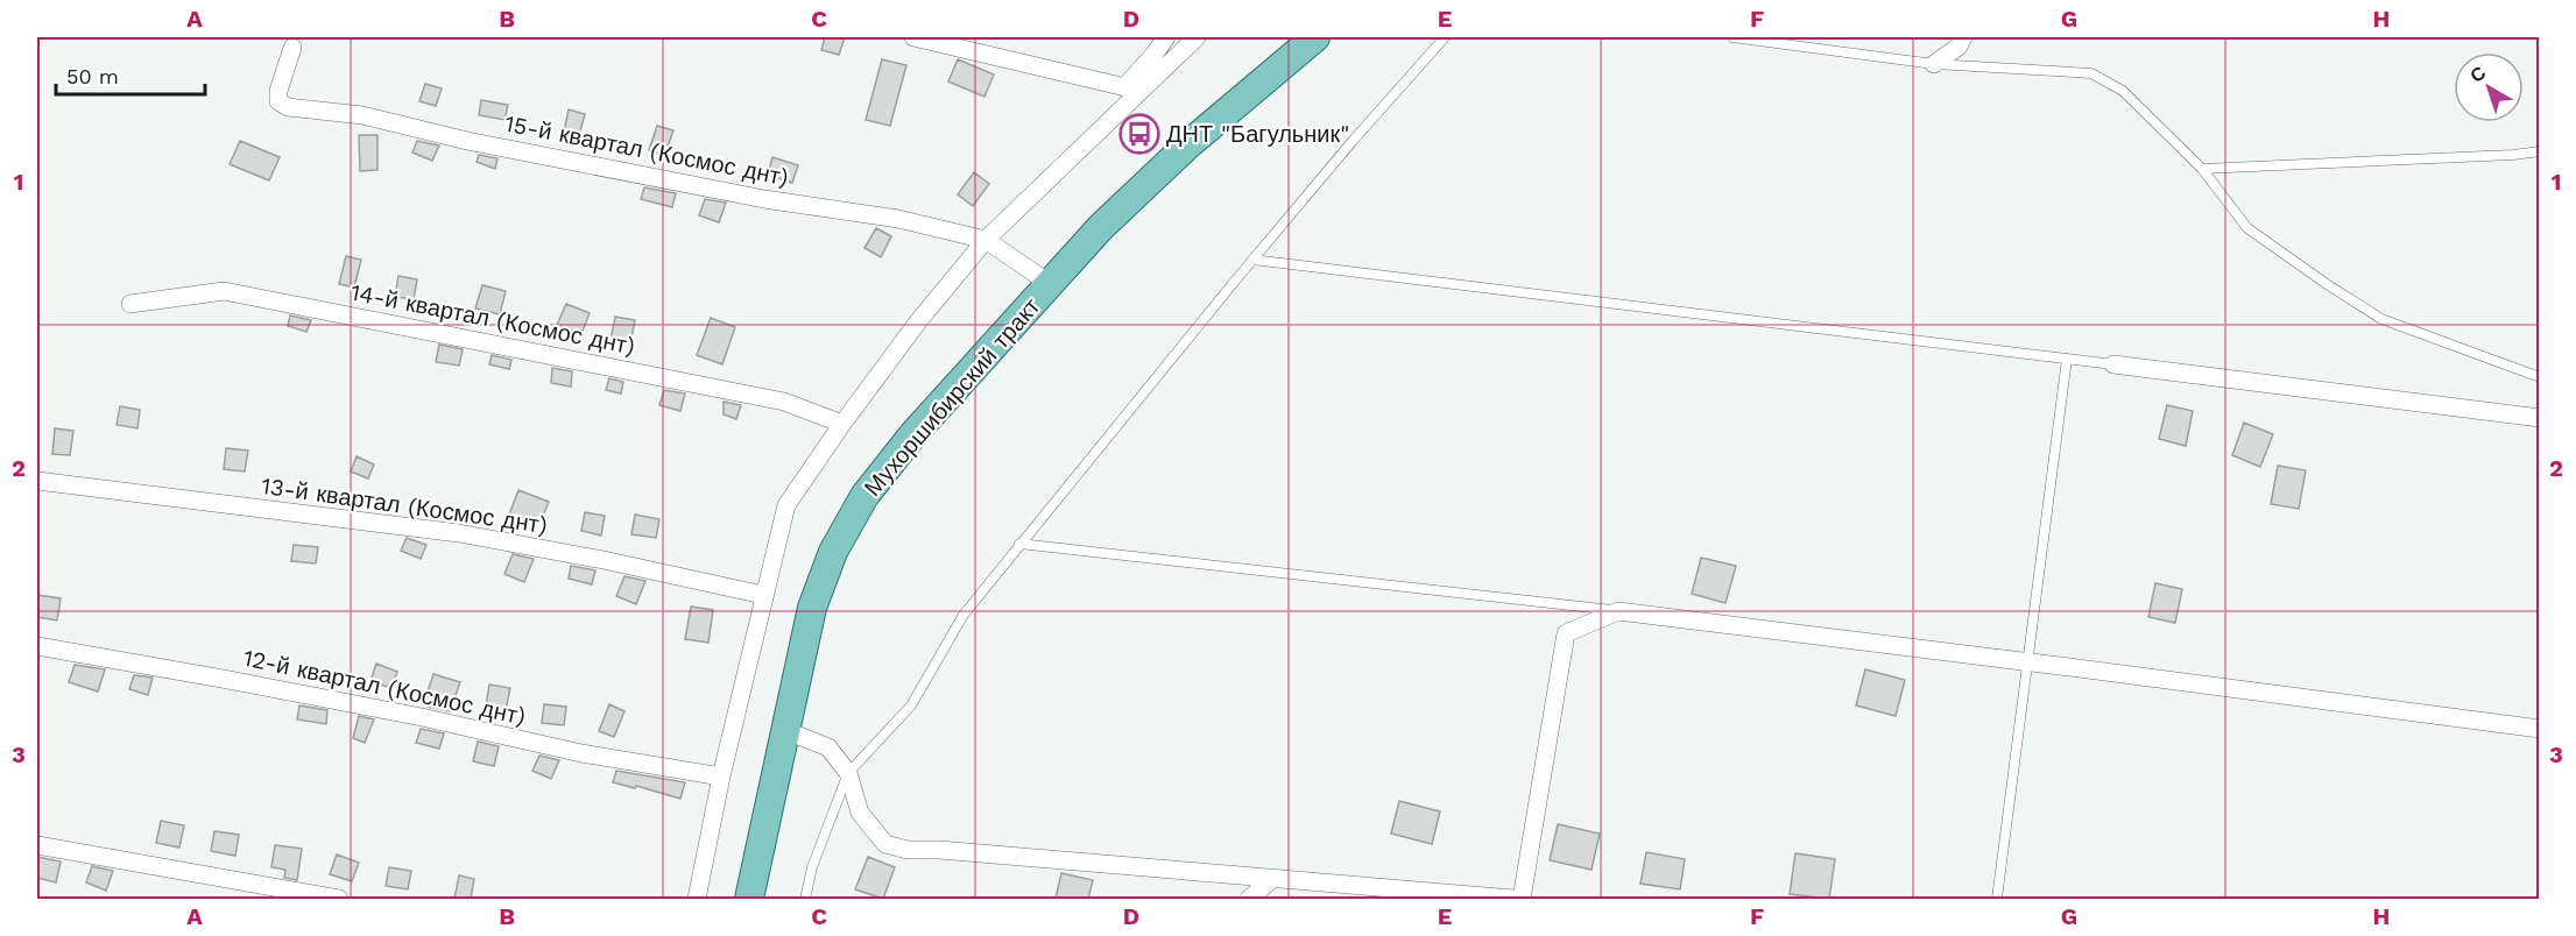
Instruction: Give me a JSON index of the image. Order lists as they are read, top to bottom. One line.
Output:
{"streets":{"main road":["Мухоршибирский тракт"],"street":["15-й квартал (Космос днт)","14-й квартал (Космос днт)","13-й квартал (Космос днт)","12-й квартал (Космос днт)"]},"crossings":[["15-й квартал (Космос днт)","Мухоршибирский тракт"]],"places":{"bus stop":["ДНТ \"Багульник\""]},"scale_bar":"50 m","north":"top left","grid":{"columns":["A","B","C","D","E","F","G","H"],"rows":["1","2","3"]}}
